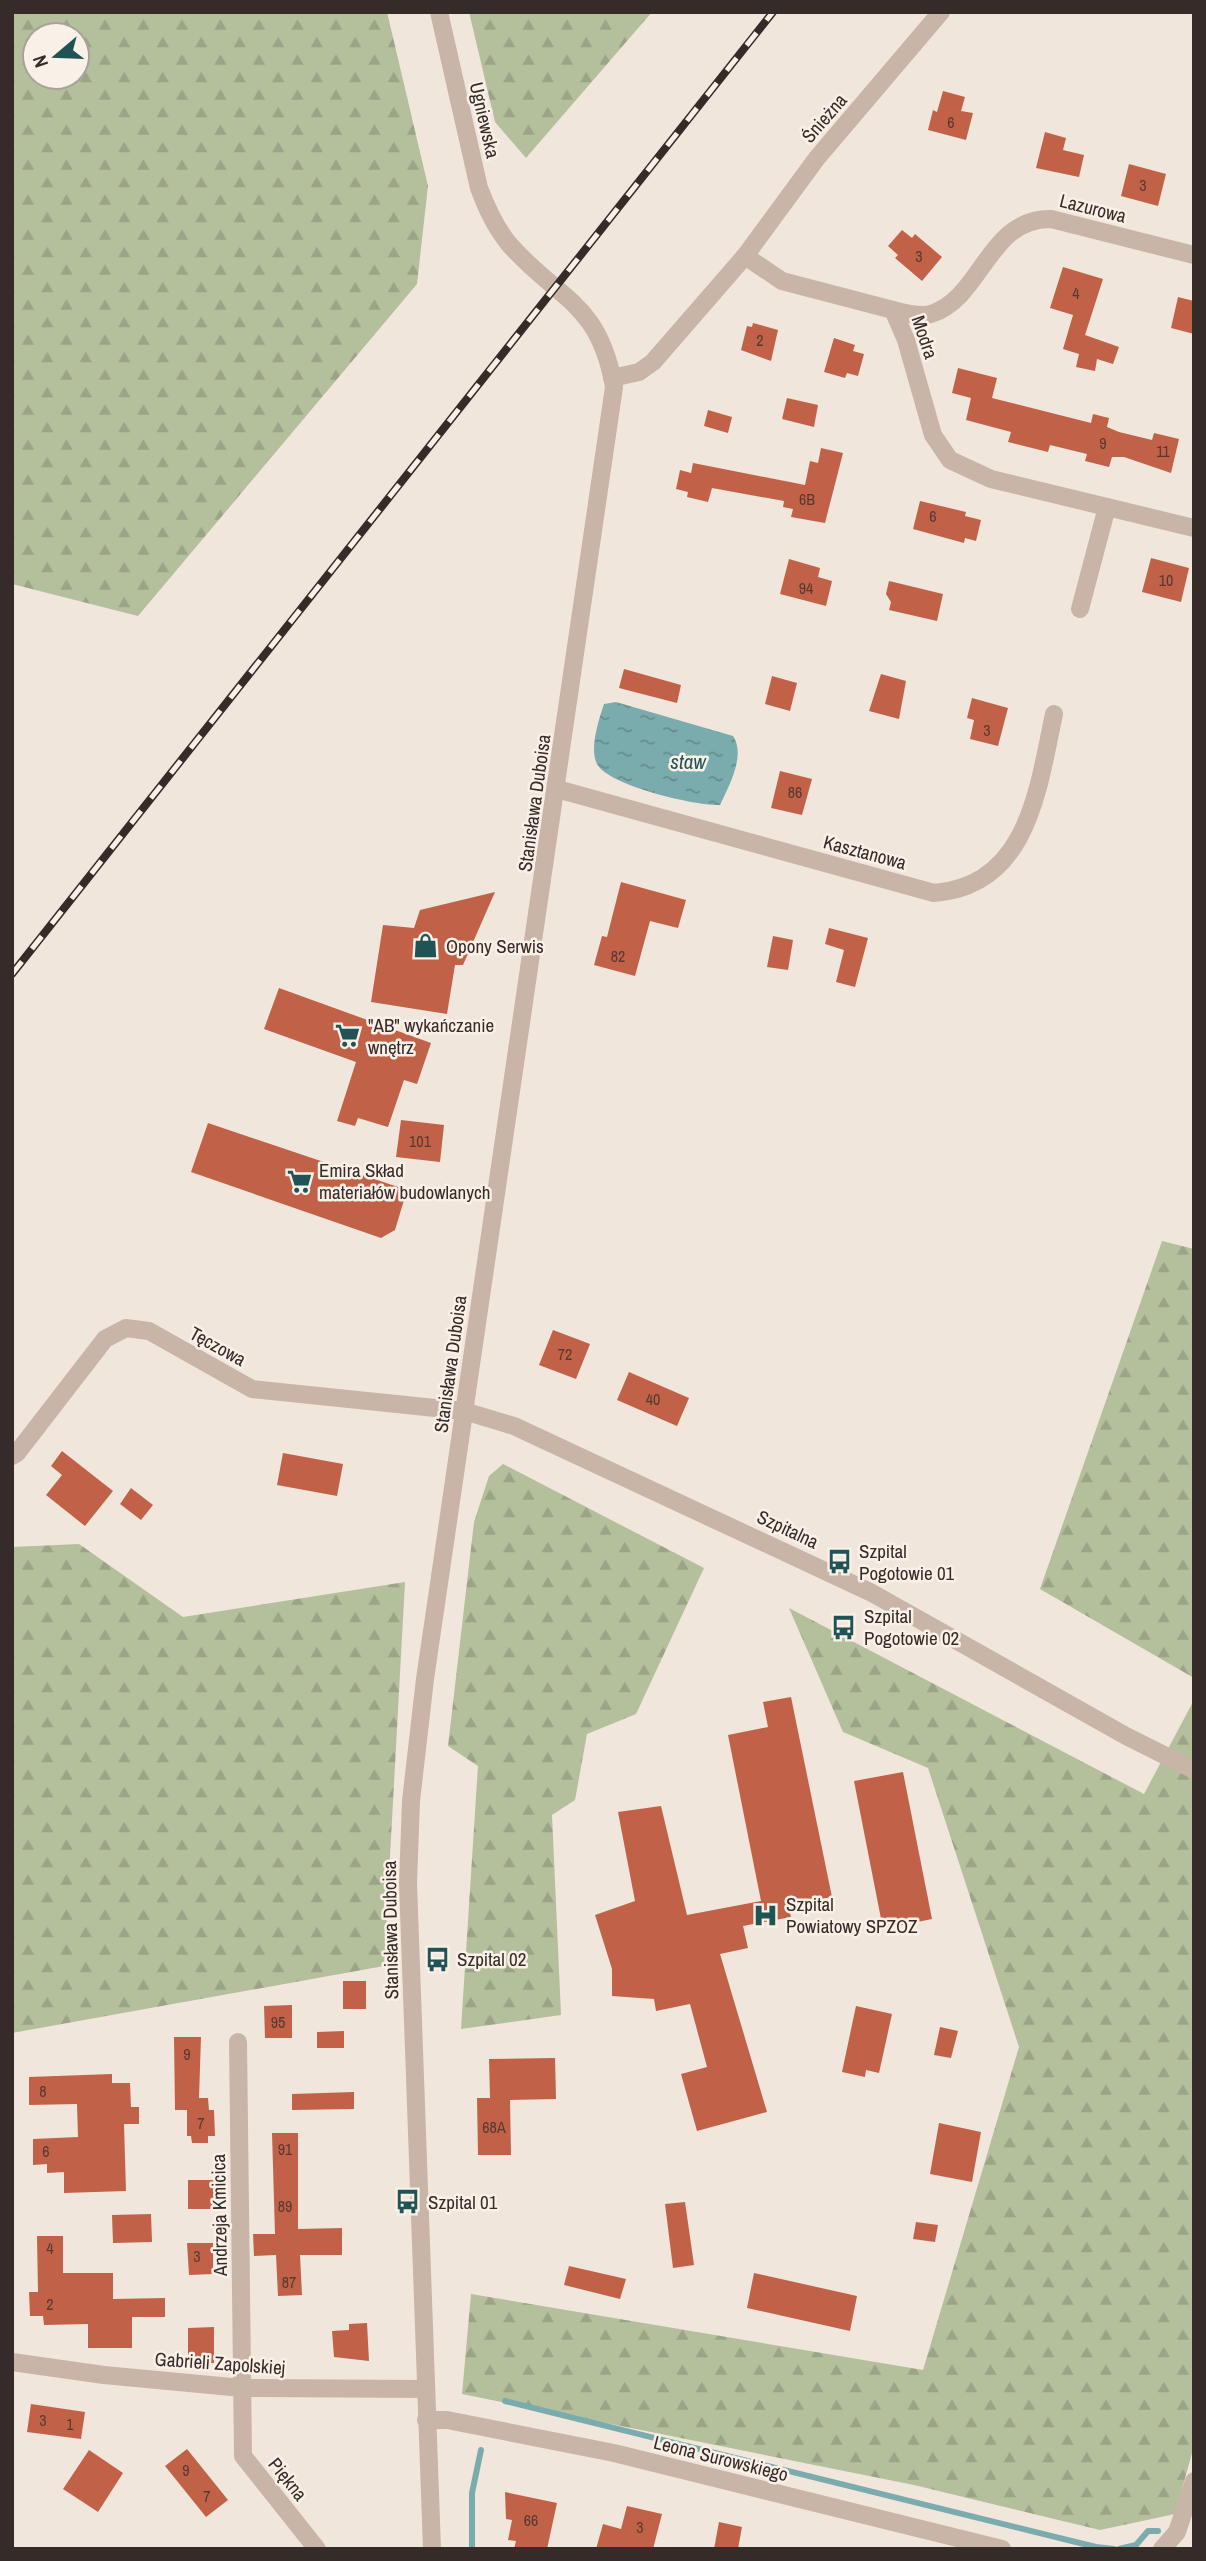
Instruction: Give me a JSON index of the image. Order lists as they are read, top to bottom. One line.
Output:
{"streets":{"street":["Śnieżna","Ugniewska","Lazurowa","Modra","Stanisława Duboisa","Kasztanowa","Tęczowa","Szpitalna","Andrzeja Kmicica","Gabrieli Zapolskiej","Leona Surowskiego","Piękna"]},"crossings":[["Śnieżna","Modra"],["Ugniewska","Stanisława Duboisa"],["Lazurowa","Modra"],["Stanisława Duboisa","Kasztanowa"],["Stanisława Duboisa","Tęczowa"],["Stanisława Duboisa","Szpitalna"],["Stanisława Duboisa","Gabrieli Zapolskiej"],["Stanisława Duboisa","Leona Surowskiego"],["Tęczowa","Szpitalna"],["Andrzeja Kmicica","Gabrieli Zapolskiej"],["Andrzeja Kmicica","Piękna"],["Gabrieli Zapolskiej","Piękna"]],"water":["staw"],"places":{"shop":["Opony Serwis"],"supermarket":["\"AB\" wykańczanie wnętrz","Emira Skład materiałów budowlanych"],"bus stop":["Szpital Pogotowie 01","Szpital Pogotowie 02","Szpital 02","Szpital 01"],"hospital":["Szpital Powiatowy SPZOZ"]},"house_numbers":["6","3","3","4","2","9","11","6B","6","10","94","3","86","82","101","72","40","95","9","8","7","68A","91","6","89","4","3","87","2","3","1","9","7","66","3"],"north":"left"}
